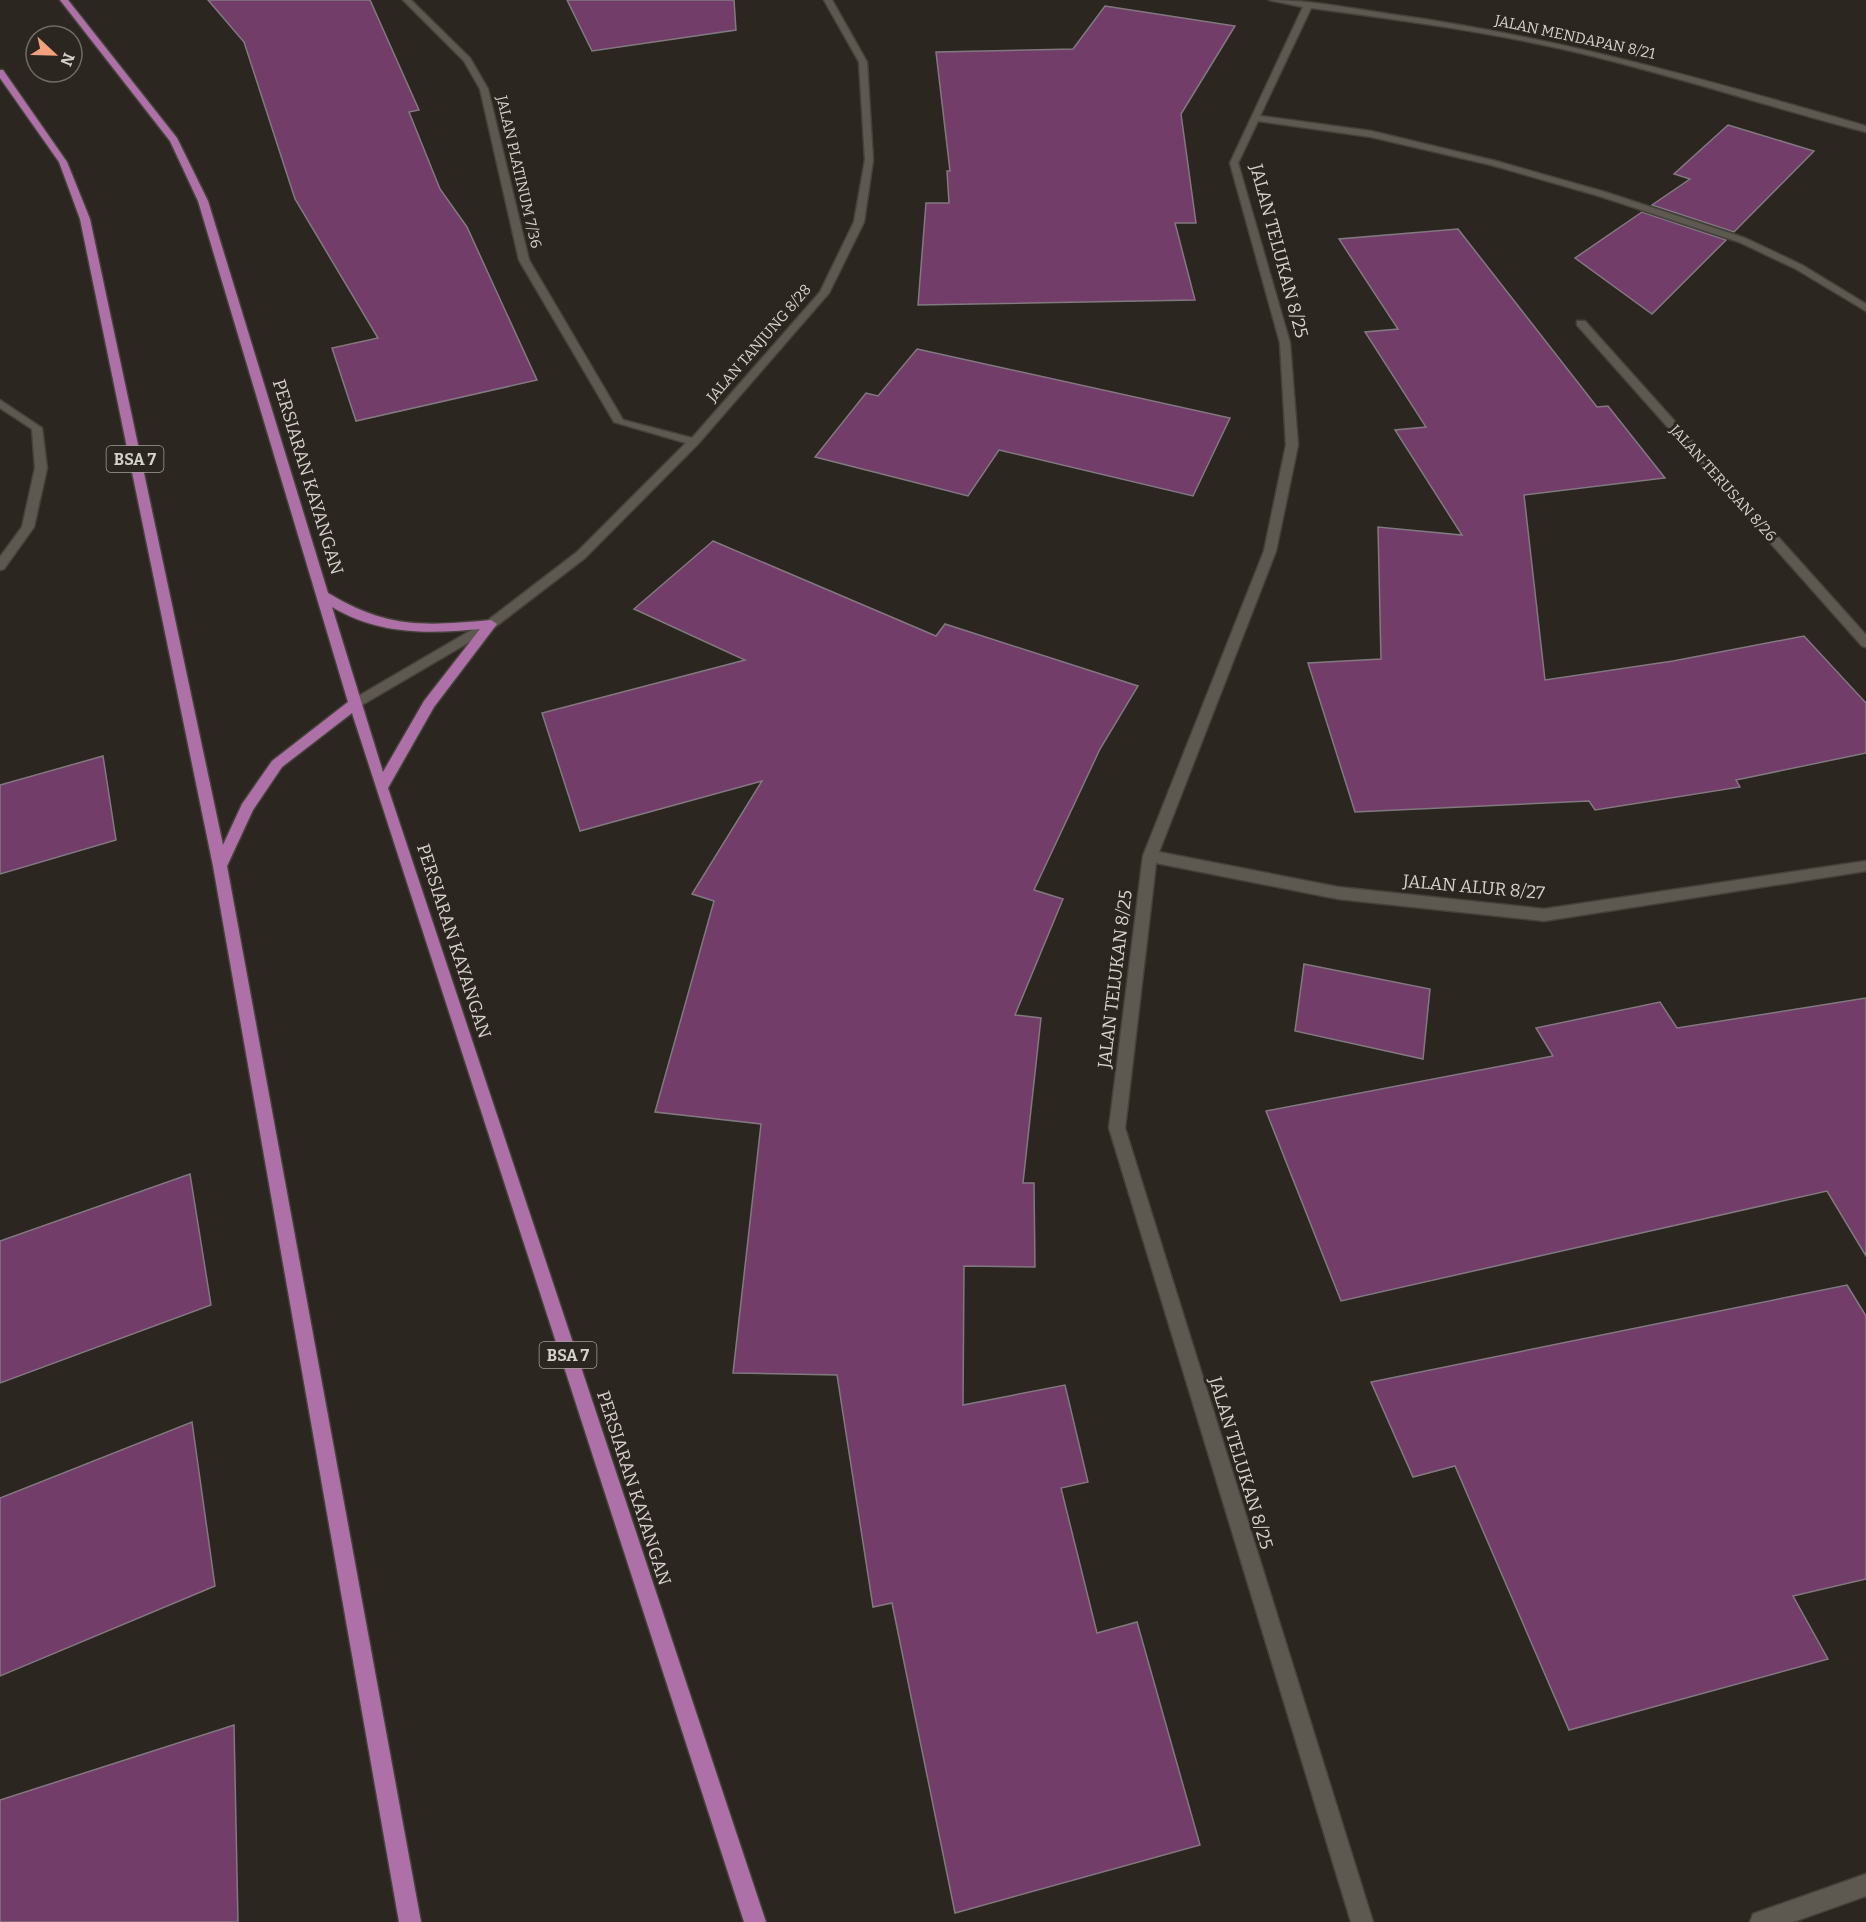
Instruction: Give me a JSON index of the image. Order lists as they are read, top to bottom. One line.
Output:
{"streets":{"main road":["BSA 7","PERSIARAN KAYANGAN"],"street":["JALAN MENDAPAN 8/21","JALAN PLATINUM 7/36","JALAN TELUKAN 8/25","JALAN TANJUNG 8/28","JALAN TERUSAN 8/26","JALAN ALUR 8/27"]},"crossings":[["JALAN MENDAPAN 8/21","JALAN TELUKAN 8/25"],["JALAN PLATINUM 7/36","JALAN TANJUNG 8/28"],["JALAN TELUKAN 8/25","JALAN ALUR 8/27"],["JALAN TANJUNG 8/28","PERSIARAN KAYANGAN"]],"north":"right"}
